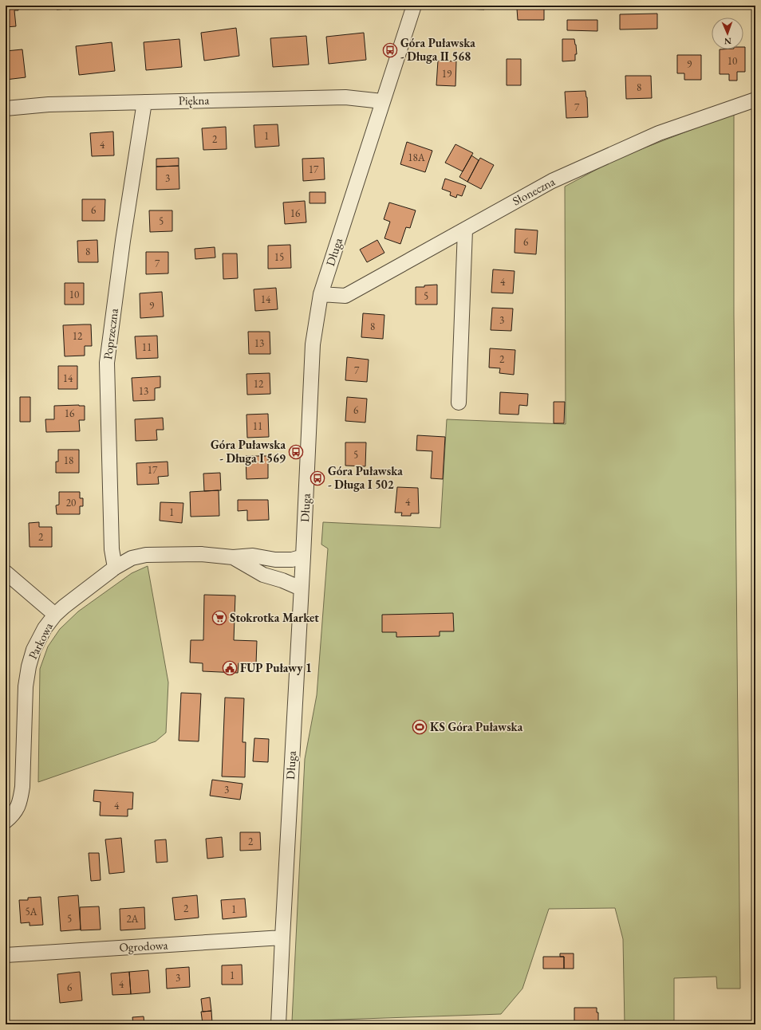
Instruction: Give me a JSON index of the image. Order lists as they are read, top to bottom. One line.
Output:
{"streets":{"street":["Piękna","Słoneczna","Długa","Poprzeczna","Parkowa","Ogrodowa"]},"crossings":[["Piękna","Długa"],["Piękna","Poprzeczna"],["Słoneczna","Długa"],["Długa","Parkowa"],["Długa","Ogrodowa"],["Poprzeczna","Parkowa"]],"places":{"bus stop":["Góra Puławska - Długa II 568","Góra Puławska - Długa I 569","Góra Puławska - Długa I 502"],"supermarket":["Stokrotka Market"],"public building":["FUP Puławy 1"],"sports":["KS Góra Puławska"]},"house_numbers":["10","9","19","8","7","1","2","4","18A","17","3","6","16","5","6","8","15","7","4","10","5","14","9","3","8","12","13","11","2","7","14","12","13","6","16","11","5","18","17","4","20","1","2","3","4","2","2","1","5A","5","2A","1","3","4","6"],"north":"bottom"}
